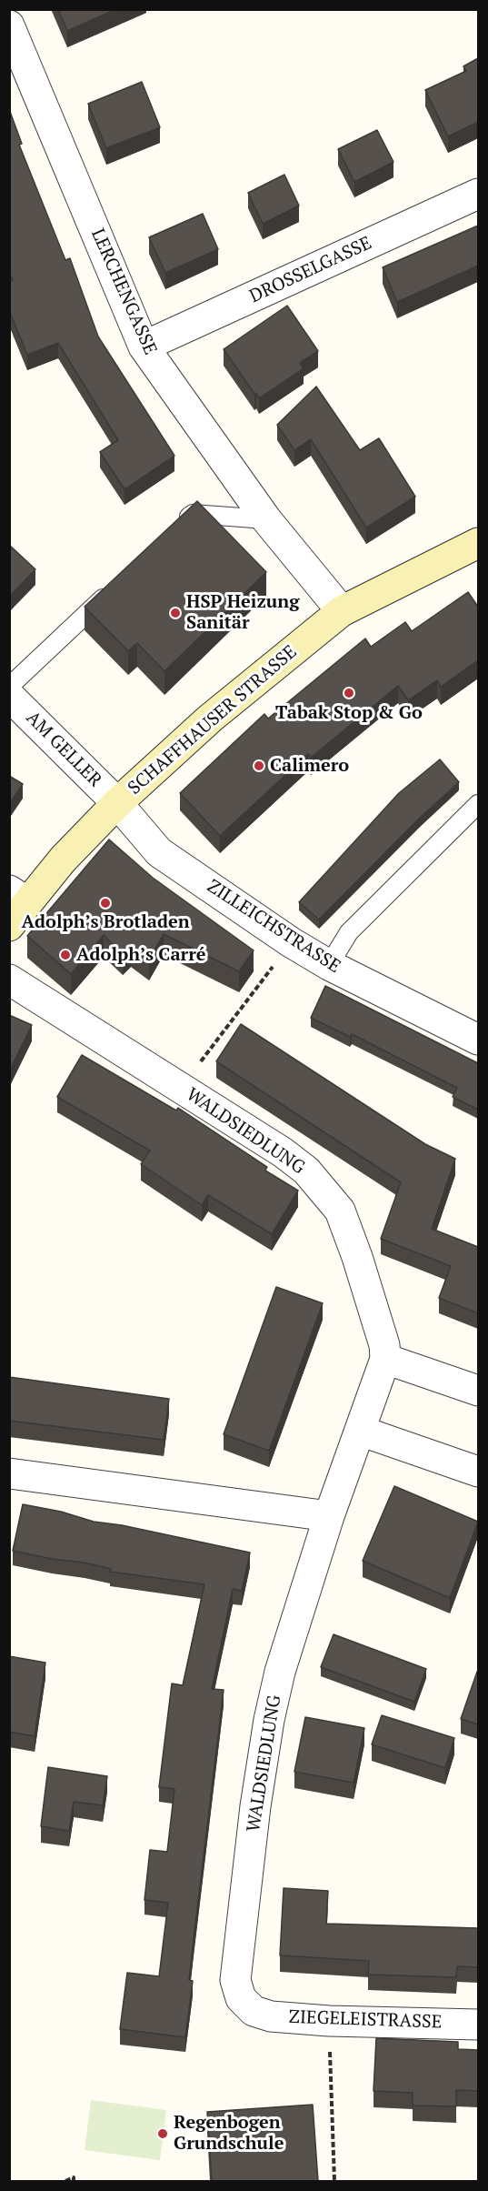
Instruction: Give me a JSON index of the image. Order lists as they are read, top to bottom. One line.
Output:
{"streets":{"street":["DROSSELGASSE","LERCHENGASSE","SCHAFFHAUSER STRASSE","AM GELLER","ZILLEICHSTRASSE","WALDSIEDLUNG","ZIEGELEISTRASSE"]},"crossings":[["DROSSELGASSE","LERCHENGASSE"],["LERCHENGASSE","SCHAFFHAUSER STRASSE"],["SCHAFFHAUSER STRASSE","AM GELLER"],["SCHAFFHAUSER STRASSE","ZILLEICHSTRASSE"],["AM GELLER","ZILLEICHSTRASSE"],["WALDSIEDLUNG","ZIEGELEISTRASSE"]],"places":["HSP Heizung Sanitär","Tabak Stop & Go","Calimero","Adolph’s Brotladen","Adolph’s Carré","Regenbogen Grundschule"]}
